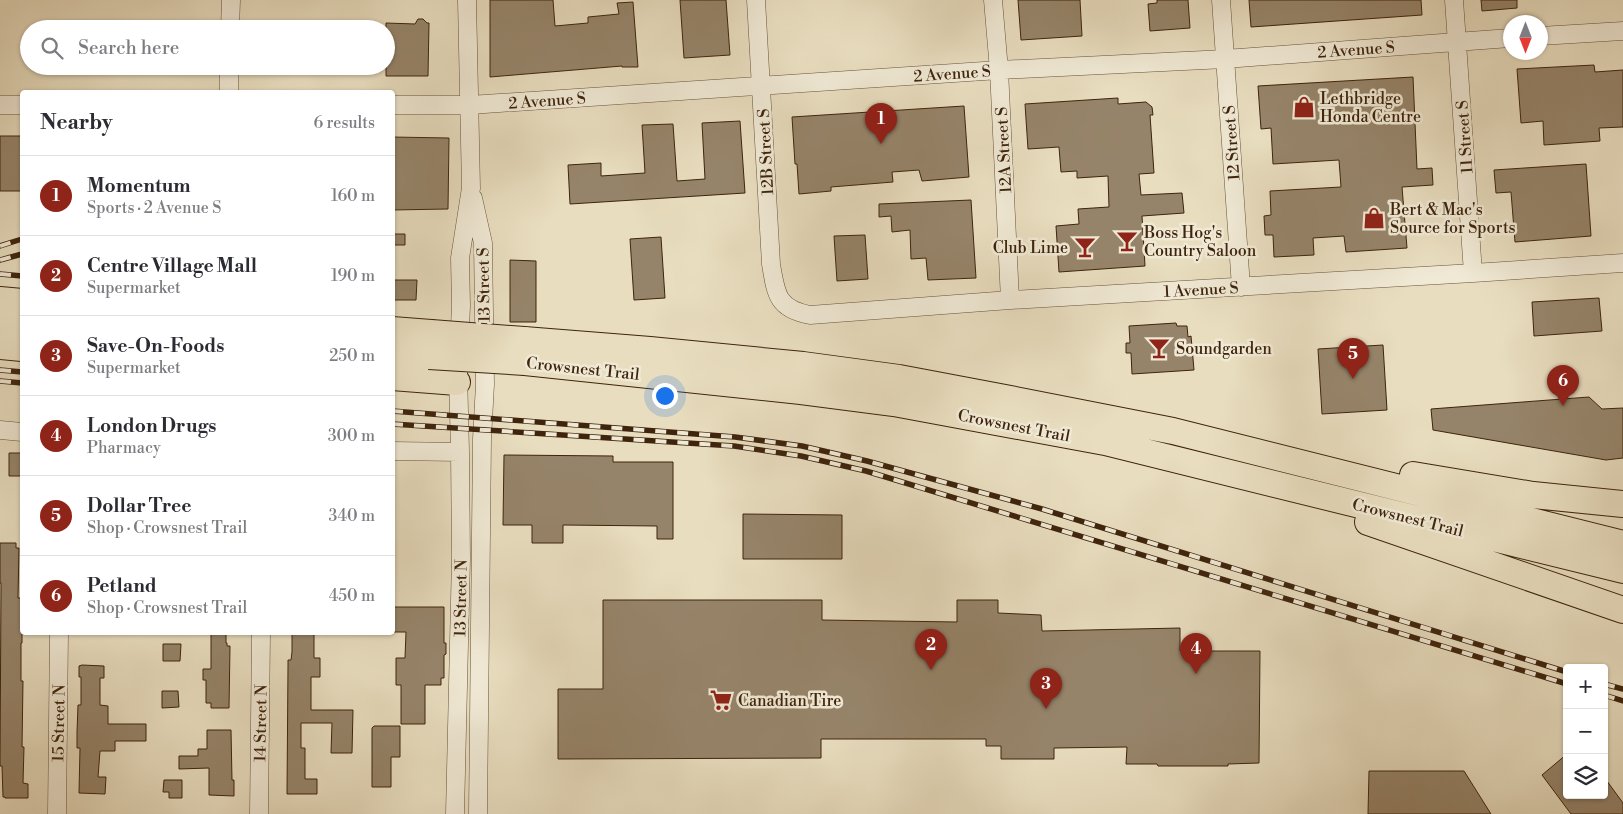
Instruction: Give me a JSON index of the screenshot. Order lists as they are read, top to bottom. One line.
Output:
{"streets":{"highway":["Crowsnest Trail"],"street":["2 Avenue S","11 Street S","12 Street S","12A Street S","12B Street S","13 Street S","1 Avenue S","13 Street N","15 Street N","14 Street N"]},"crossings":[["2 Avenue S","11 Street S"],["2 Avenue S","12 Street S"],["2 Avenue S","12A Street S"],["2 Avenue S","12B Street S"],["2 Avenue S","13 Street S"],["11 Street S","1 Avenue S"],["12 Street S","1 Avenue S"],["12A Street S","1 Avenue S"],["12B Street S","1 Avenue S"],["13 Street S","13 Street N"]],"places":{"shop":["Lethbridge Honda Centre","Bert & Mac's Source for Sports"],"bar":["Boss Hog's Country Saloon","Club Lime","Soundgarden"],"supermarket":["Canadian Tire"]},"north":"bottom","page":{"search":"Search here","heading":["Nearby","6 results"],"pins":["1","5","6","2","4","3"],"list":[{"mark":"1","name":"Momentum","note":"Sports · 2 Avenue S","value":"160 m"},{"mark":"2","name":"Centre Village Mall","note":"Supermarket","value":"190 m"},{"mark":"3","name":"Save-On-Foods","note":"Supermarket","value":"250 m"},{"mark":"4","name":"London Drugs","note":"Pharmacy","value":"300 m"},{"mark":"5","name":"Dollar Tree","note":"Shop · Crowsnest Trail","value":"340 m"},{"mark":"6","name":"Petland","note":"Shop · Crowsnest Trail","value":"450 m"}],"map_buttons":["+","−"]}}
